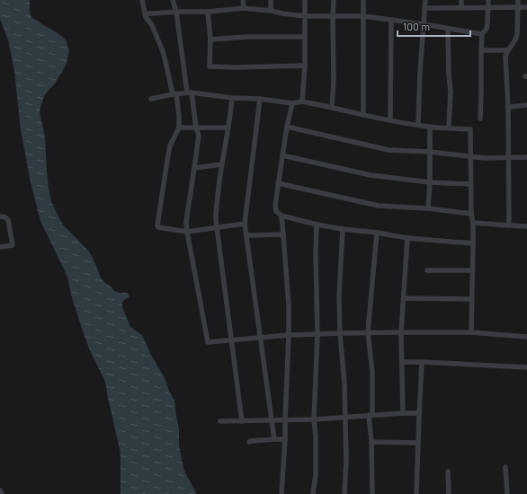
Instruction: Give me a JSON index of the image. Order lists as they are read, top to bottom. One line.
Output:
{"scale_bar":"100 m"}
